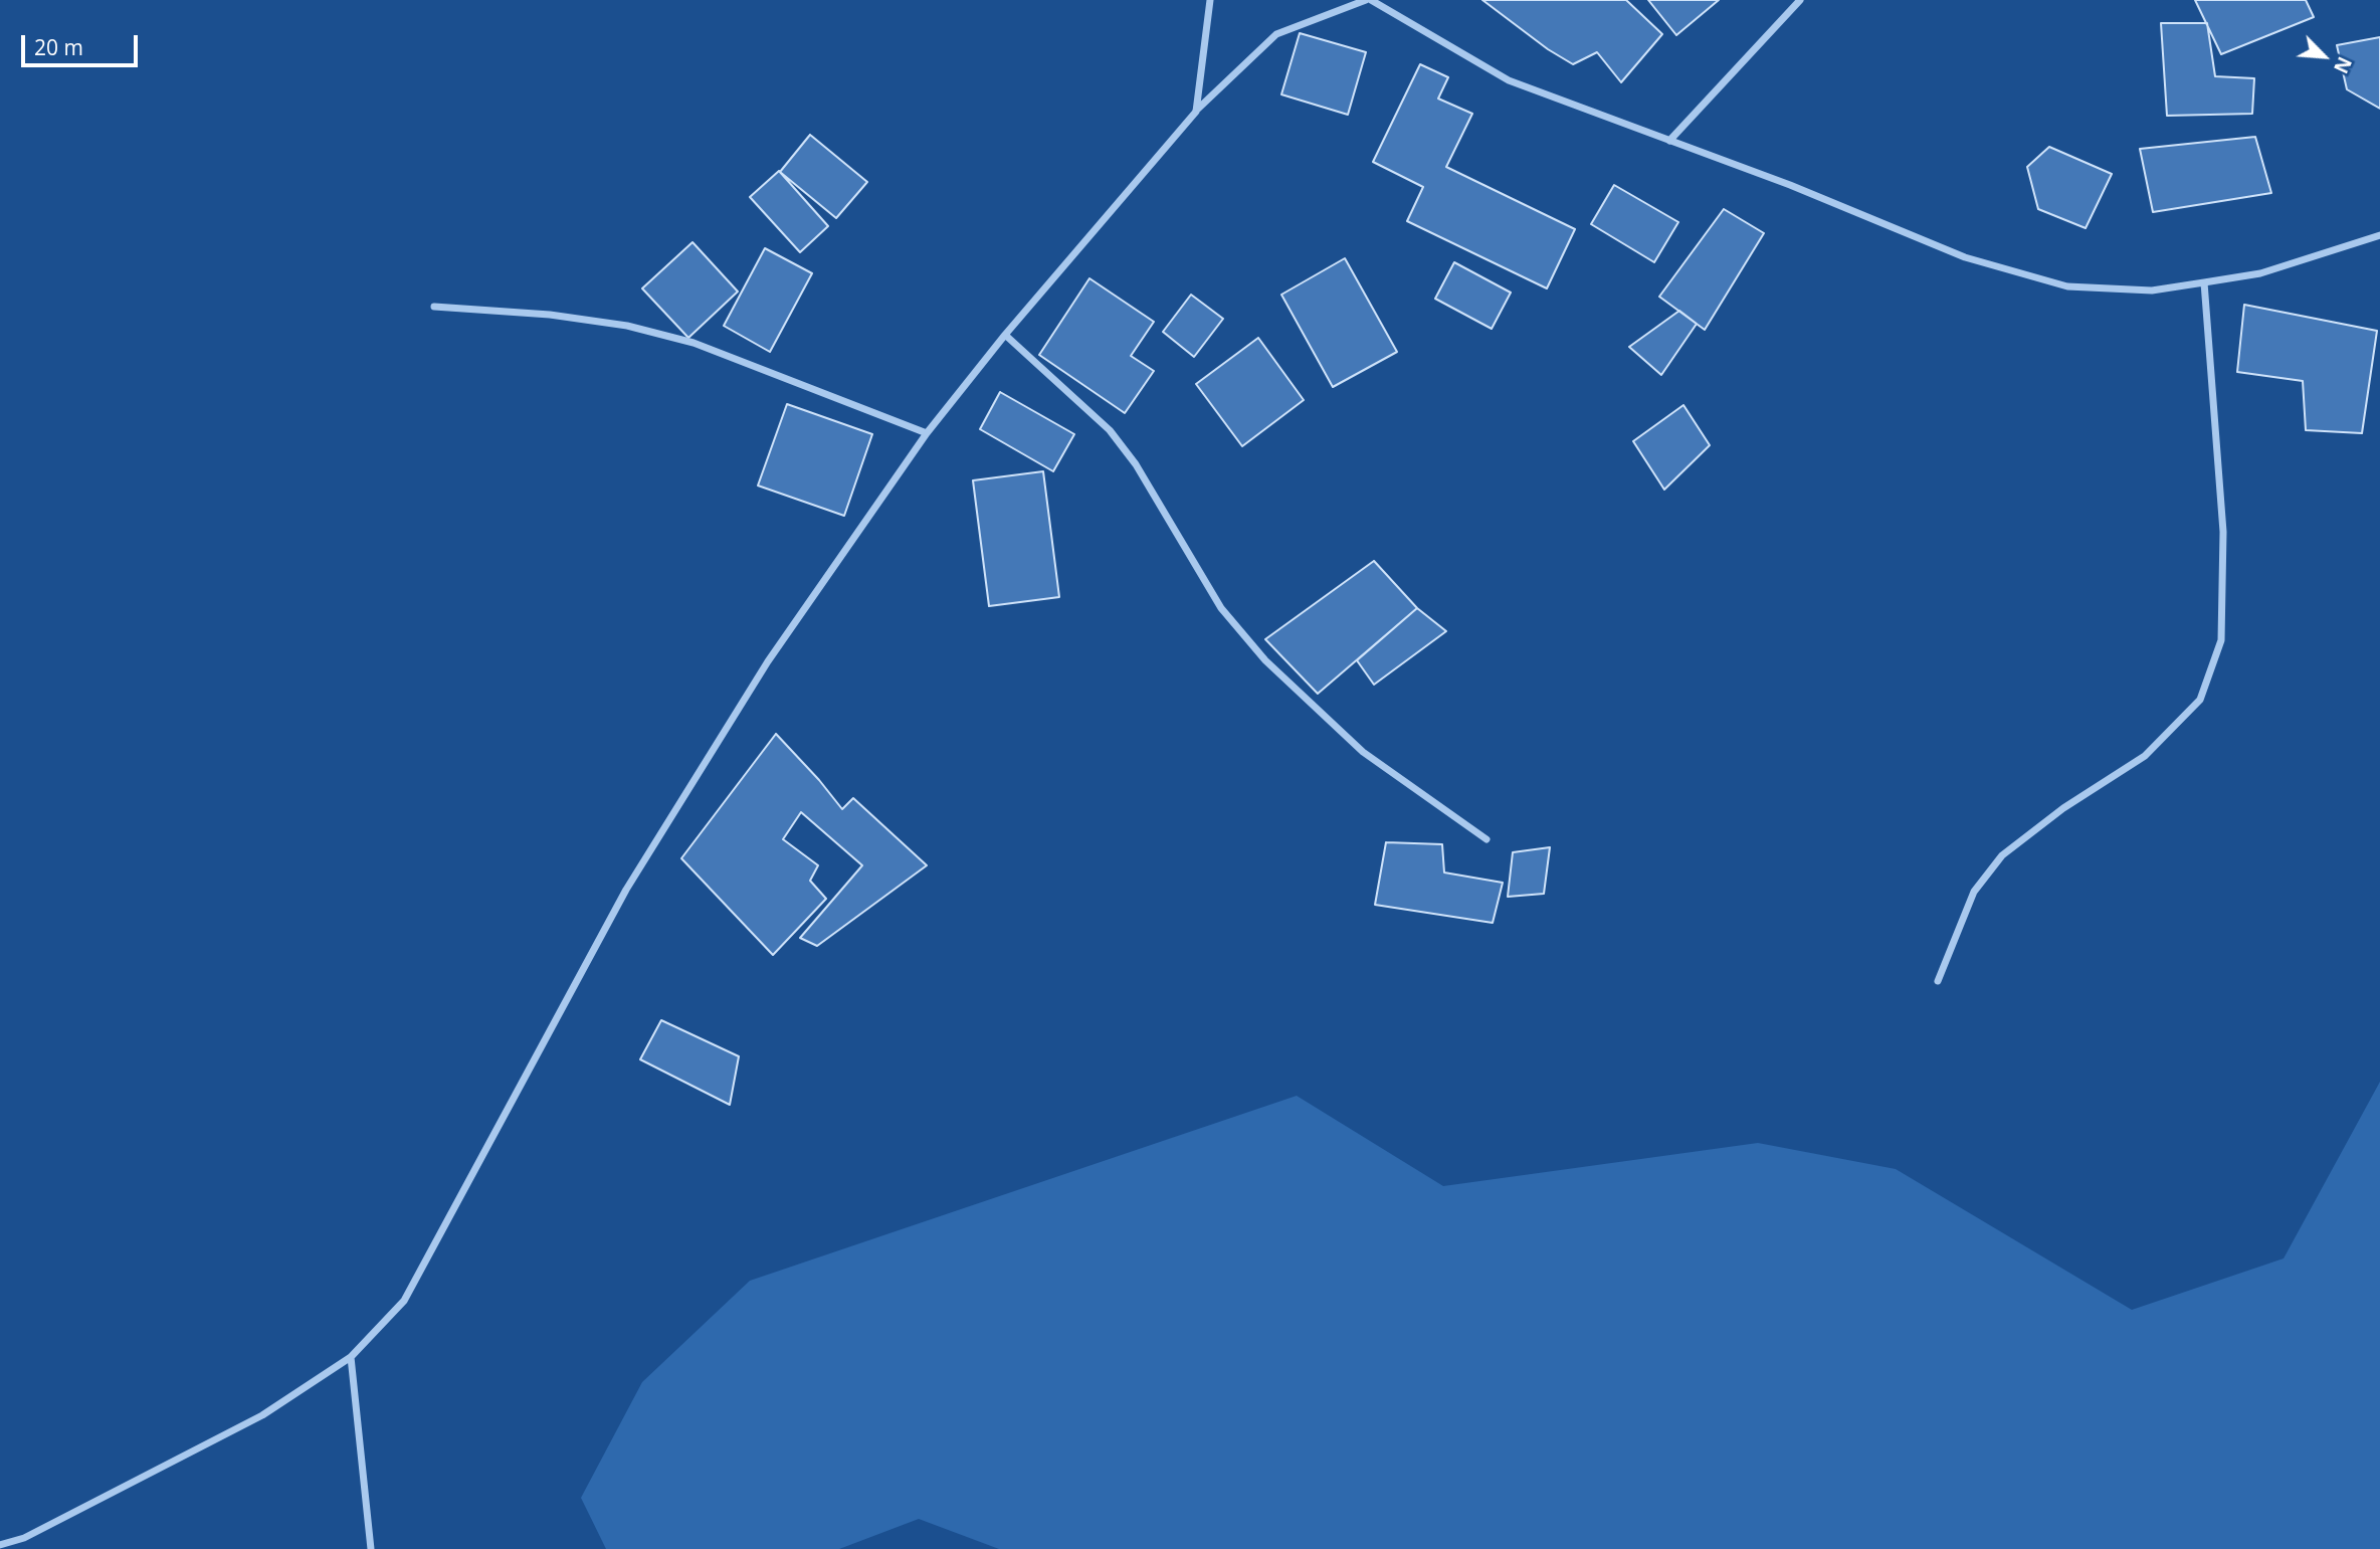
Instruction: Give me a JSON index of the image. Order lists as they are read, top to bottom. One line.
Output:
{"scale_bar":"20 m","north":"bottom right"}
